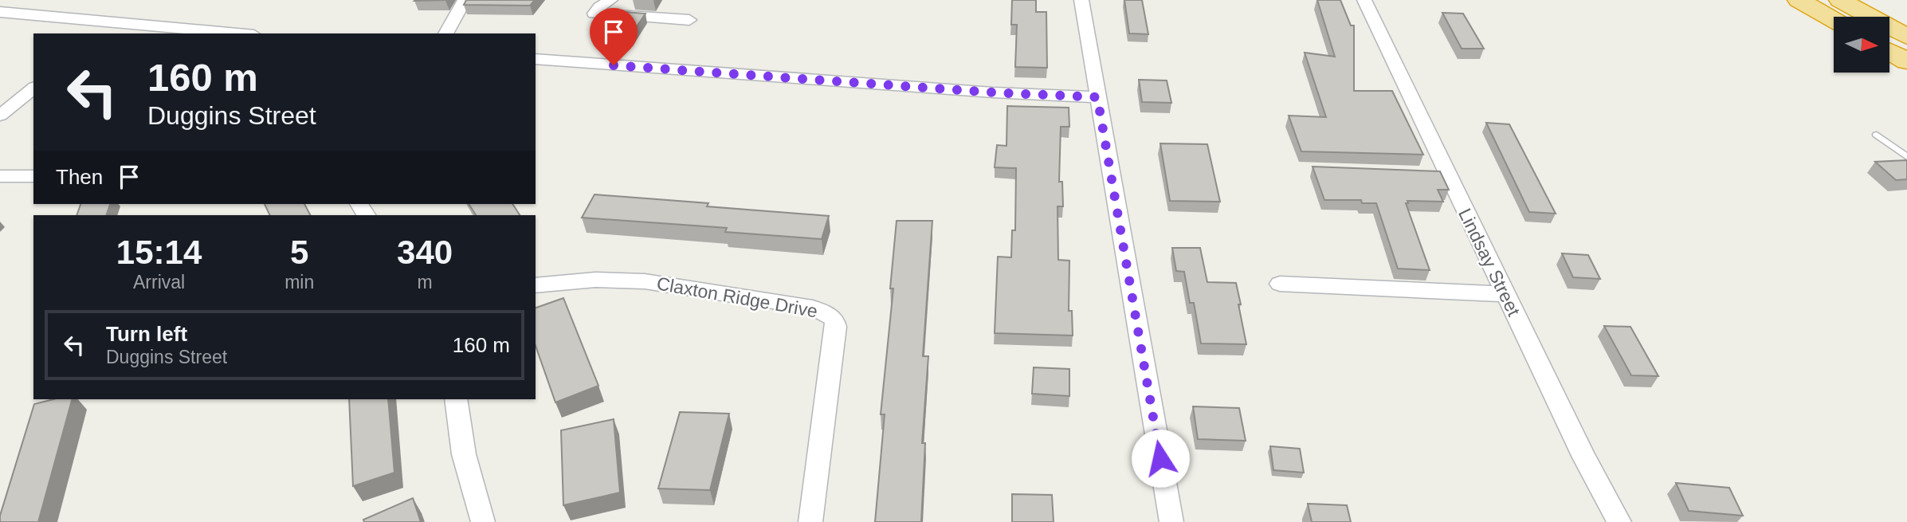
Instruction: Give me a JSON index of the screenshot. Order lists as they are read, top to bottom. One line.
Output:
{"streets":{"street":["Lindsay Street","Claxton Ridge Drive"]},"north":"right","page":{"turn":["160 m","Duggins Street"],"then":"Then","eta":["15:14","Arrival","5","min","340","m"],"list":[{"name":"Turn left","note":"Duggins Street","value":"160 m"}]}}
